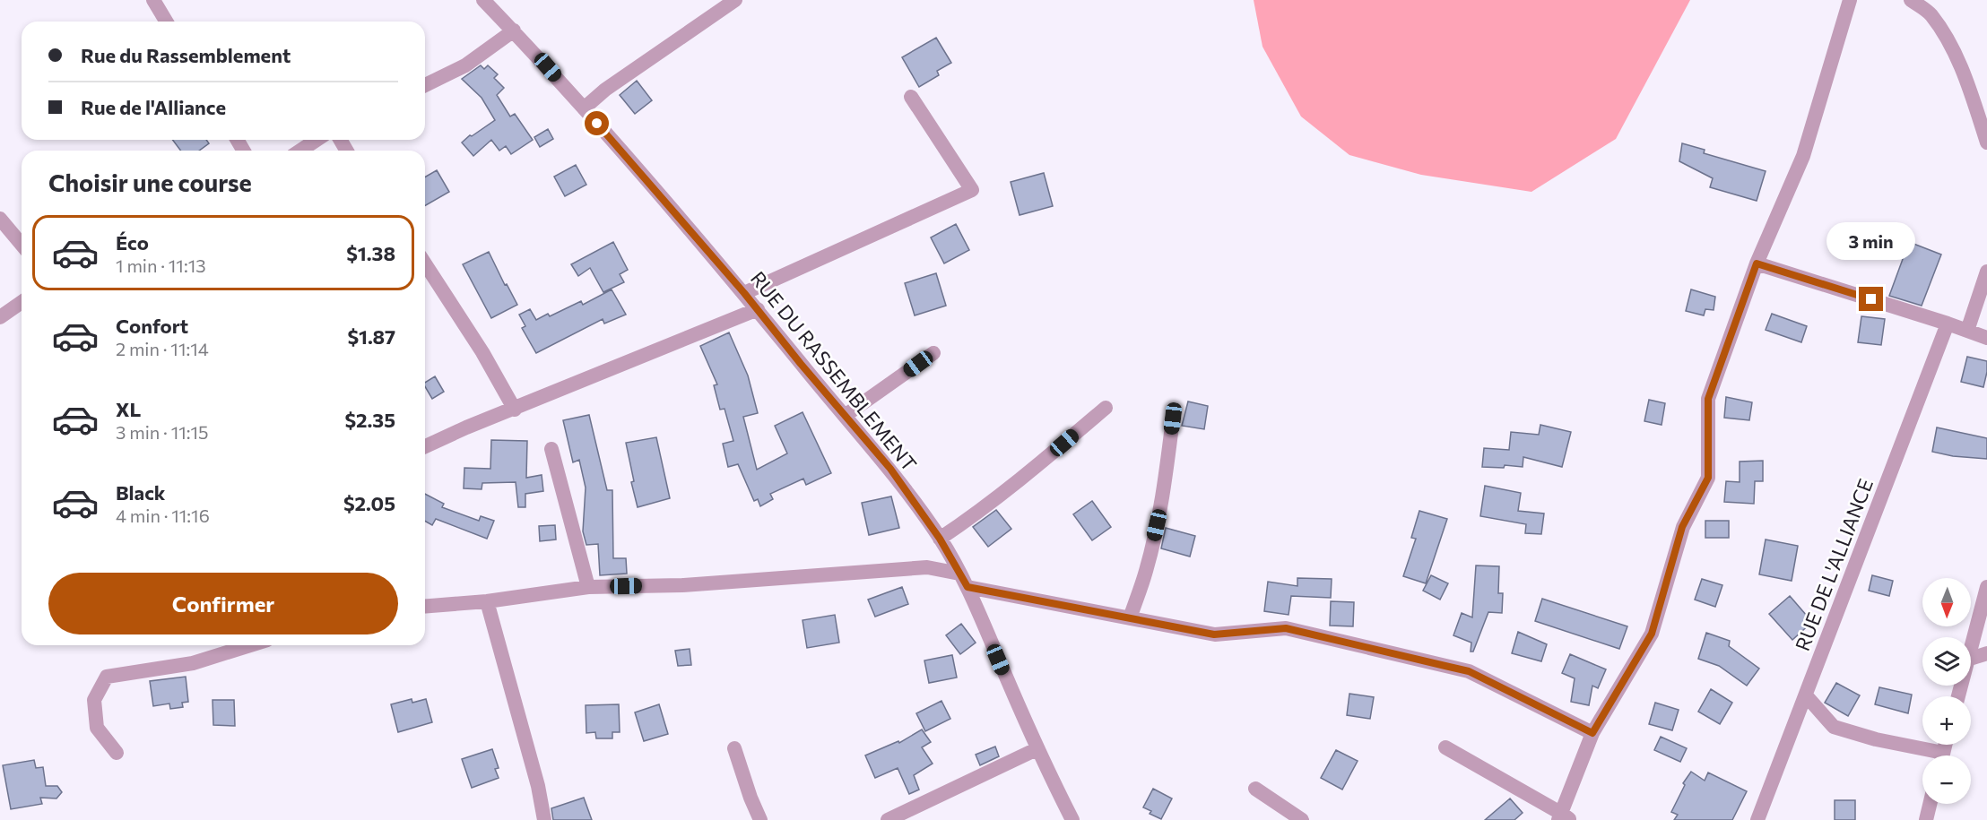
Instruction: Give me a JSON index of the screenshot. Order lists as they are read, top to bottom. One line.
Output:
{"streets":{"street":["RUE DU RASSEMBLEMENT","RUE DE L'ALLIANCE"]},"north":"bottom","page":{"banner":["Rue du Rassemblement","Rue de l'Alliance"],"heading":"Choisir une course","list":[{"name":"Éco","note":"1 min · 11:13","value":"$1.38"},{"name":"Confort","note":"2 min · 11:14","value":"$1.87"},{"name":"XL","note":"3 min · 11:15","value":"$2.35"},{"name":"Black","note":"4 min · 11:16","value":"$2.05"}],"bubble":"3 min","buttons":"Confirmer","map_buttons":["+","−"]}}
